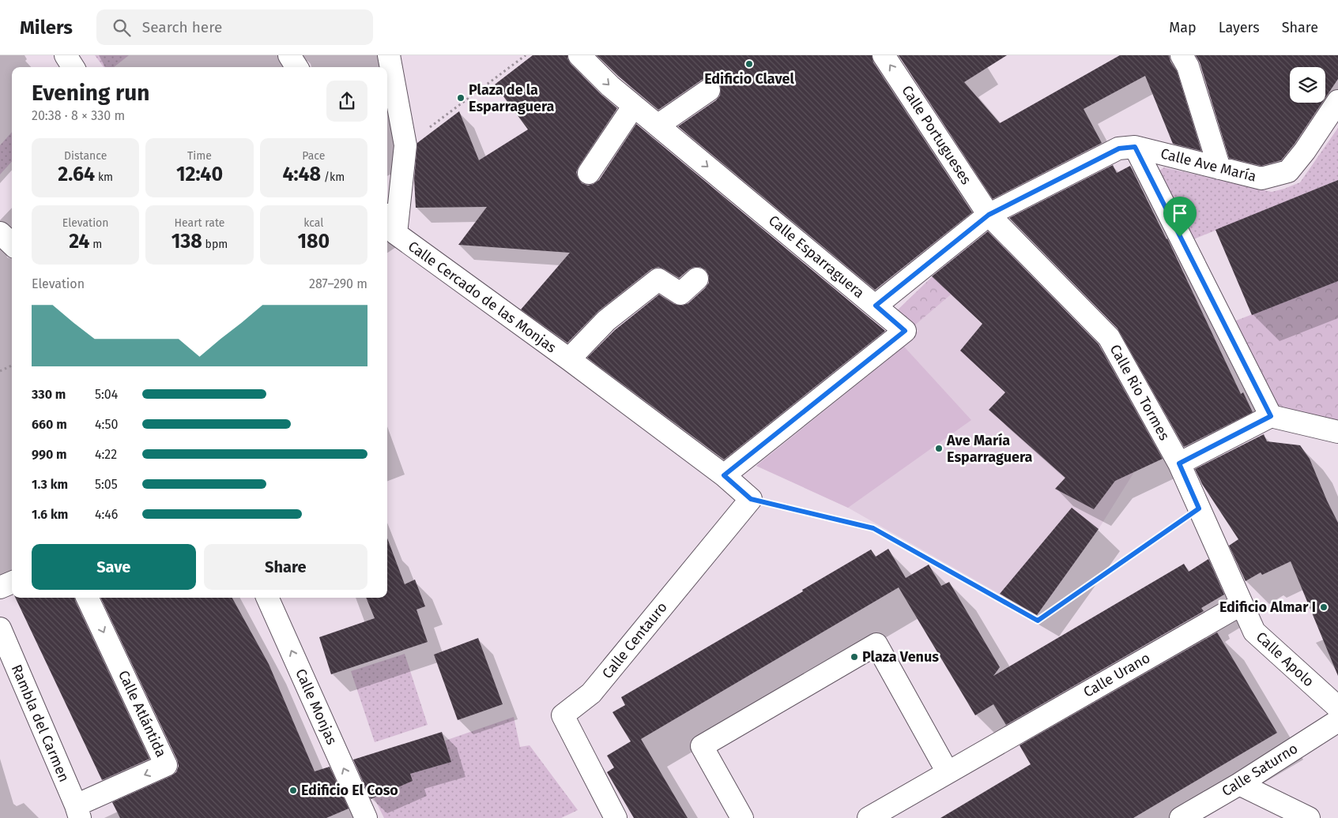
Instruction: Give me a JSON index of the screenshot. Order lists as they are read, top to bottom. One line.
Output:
{"streets":{"street":["Calle Portugueses","Calle Ave María","Calle Esparraguera","Calle Cercado de las Monjas","Calle Rio Tormes","Calle Centauro","Calle Apolo","Calle Urano","Calle Monjas","Calle Atlántida","Rambla del Carmen","Calle Saturno"]},"crossings":[["Calle Portugueses","Calle Ave María"],["Calle Portugueses","Calle Rio Tormes"],["Calle Ave María","Calle Esparraguera"],["Calle Ave María","Calle Rio Tormes"],["Calle Esparraguera","Calle Cercado de las Monjas"],["Calle Rio Tormes","Calle Apolo"],["Calle Rio Tormes","Calle Urano"],["Calle Apolo","Calle Urano"],["Calle Atlántida","Rambla del Carmen"]],"one_way":["Calle Portugueses","Calle Esparraguera","Calle Monjas"],"places":["Edificio Clavel","Plaza de la Esparraguera","Ave María Esparraguera","Edificio Almar I","Plaza Venus","Edificio El Coso"],"page":{"header":"Milers","search":"Search here","nav":["Map","Layers","Share"],"heading":["Evening run","20:38 · 8 × 330 m"],"stats":[["Distance","2.64 km"],["Time","12:40"],["Pace","4:48 /km"],["Elevation","24 m"],["Heart rate","138 bpm"],["kcal","180"]],"chart":["Elevation","287–290 m"],"list":[{"name":"330 m","note":"5:04"},{"name":"660 m","note":"4:50"},{"name":"990 m","note":"4:22"},{"name":"1.3 km","note":"5:05"},{"name":"1.6 km","note":"4:46"}],"buttons":["Save","Share"]}}
